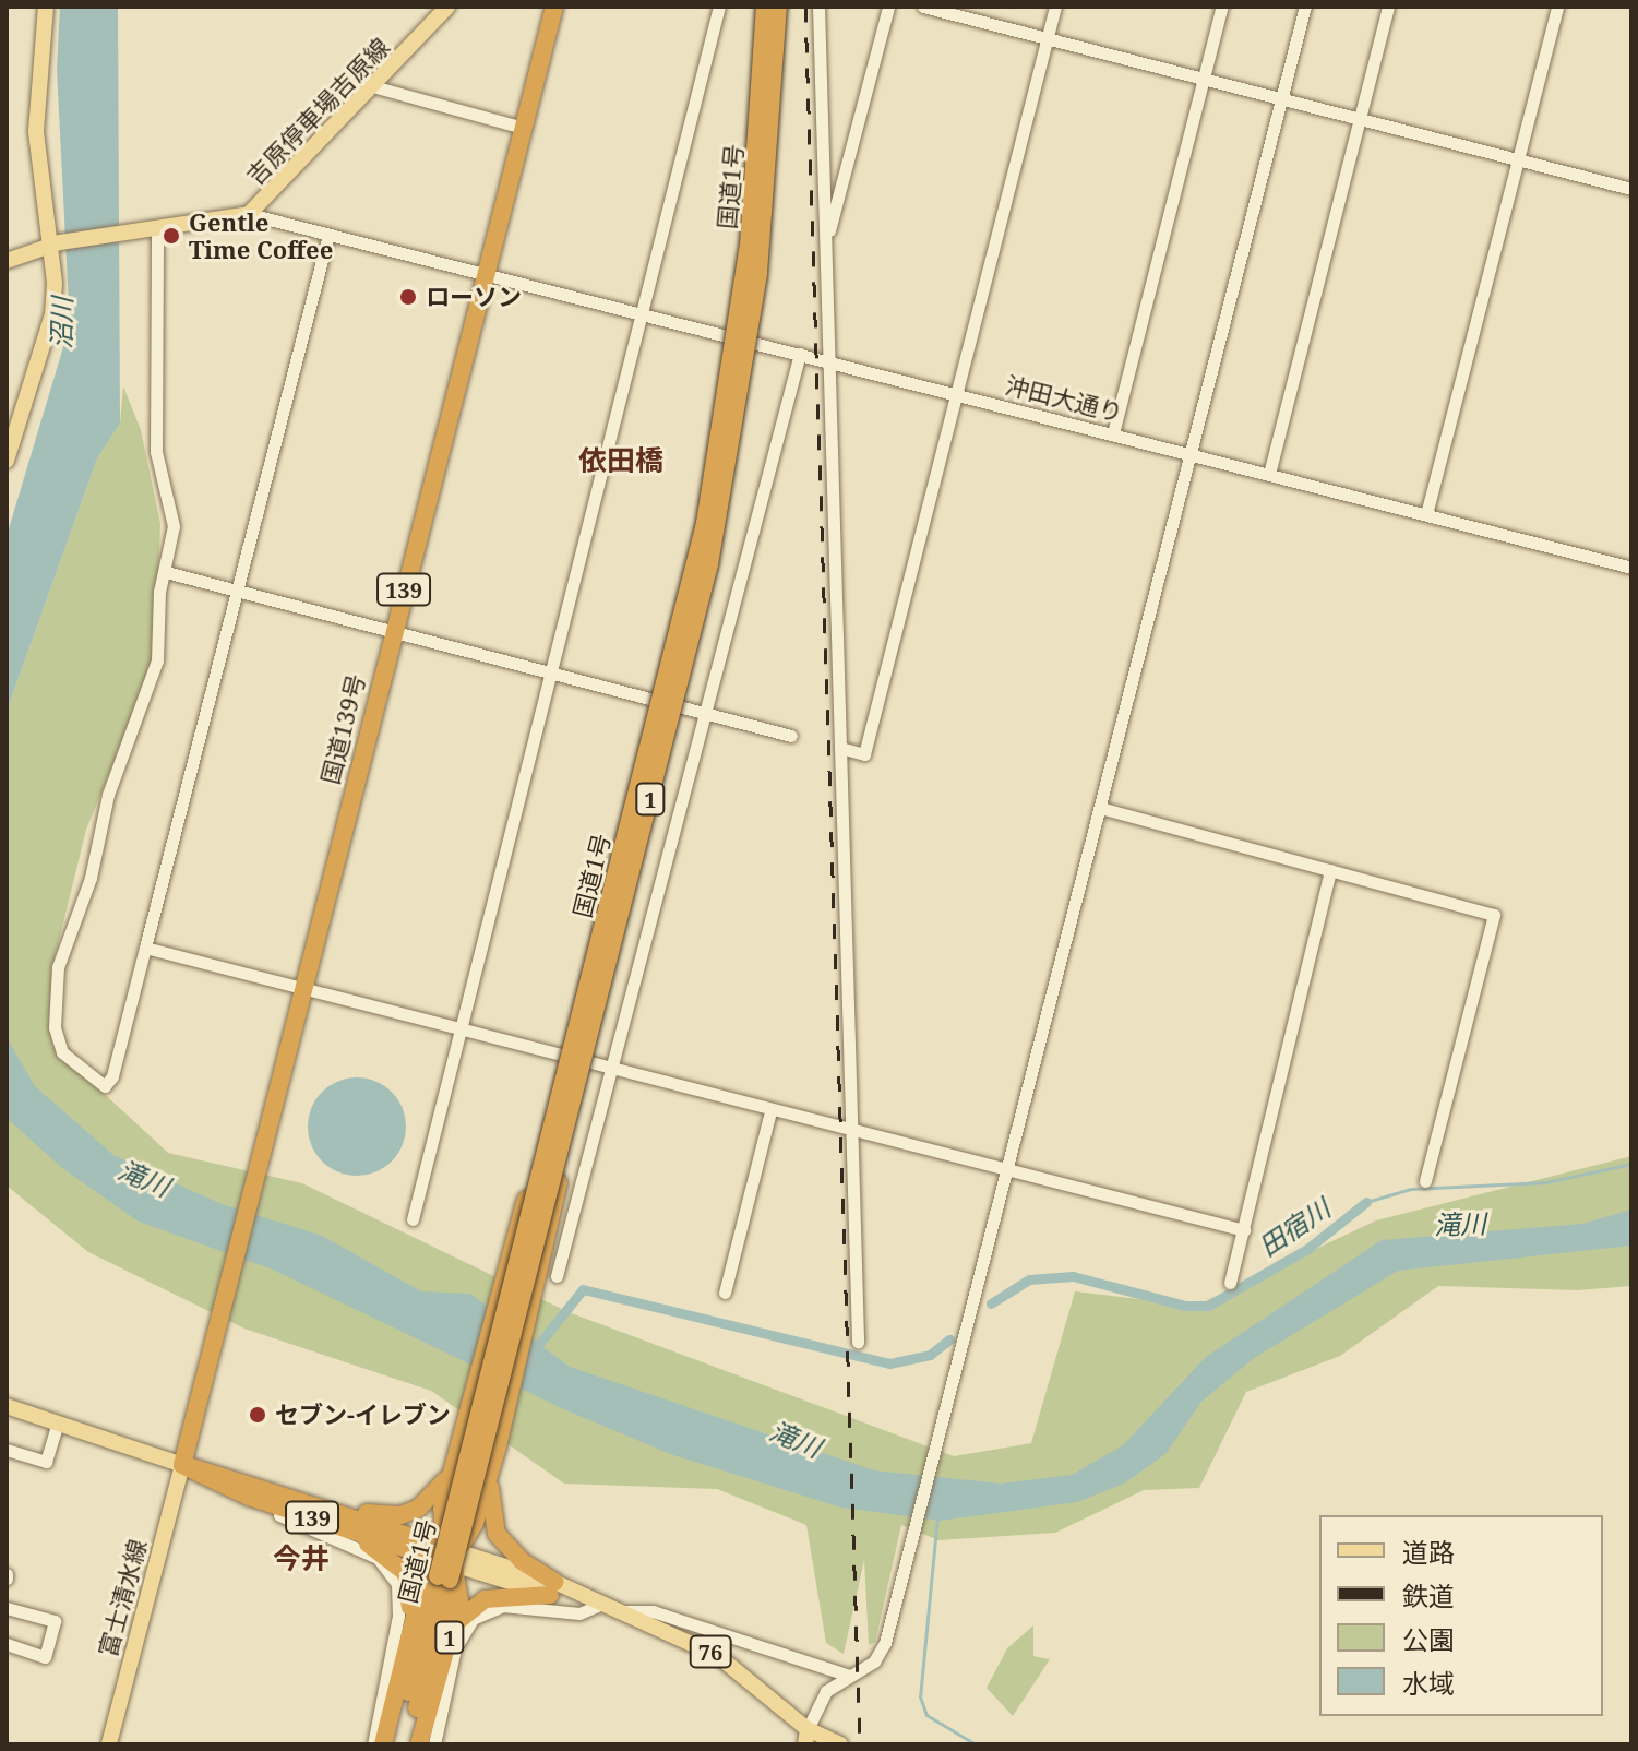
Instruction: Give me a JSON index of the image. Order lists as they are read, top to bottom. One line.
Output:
{"streets":{"highway":["国道1号","139","国道139号","1"],"main road":["吉原停車場吉原線","富士清水線","76"],"street":["沖田大通り"]},"crossings":[["吉原停車場吉原線","沖田大通り"],["国道1号","1"],["沖田大通り","国道139号"],["139","国道139号"],["139","1"],["139","富士清水線"],["139","76"],["国道139号","富士清水線"],["1","76"]],"districts":["依田橋","今井"],"water":["沼川","滝川","田宿川"],"places":["Gentle Time Coffee","ローソン","セブン-イレブン"],"legend":["道路","鉄道","公園","水域"]}
